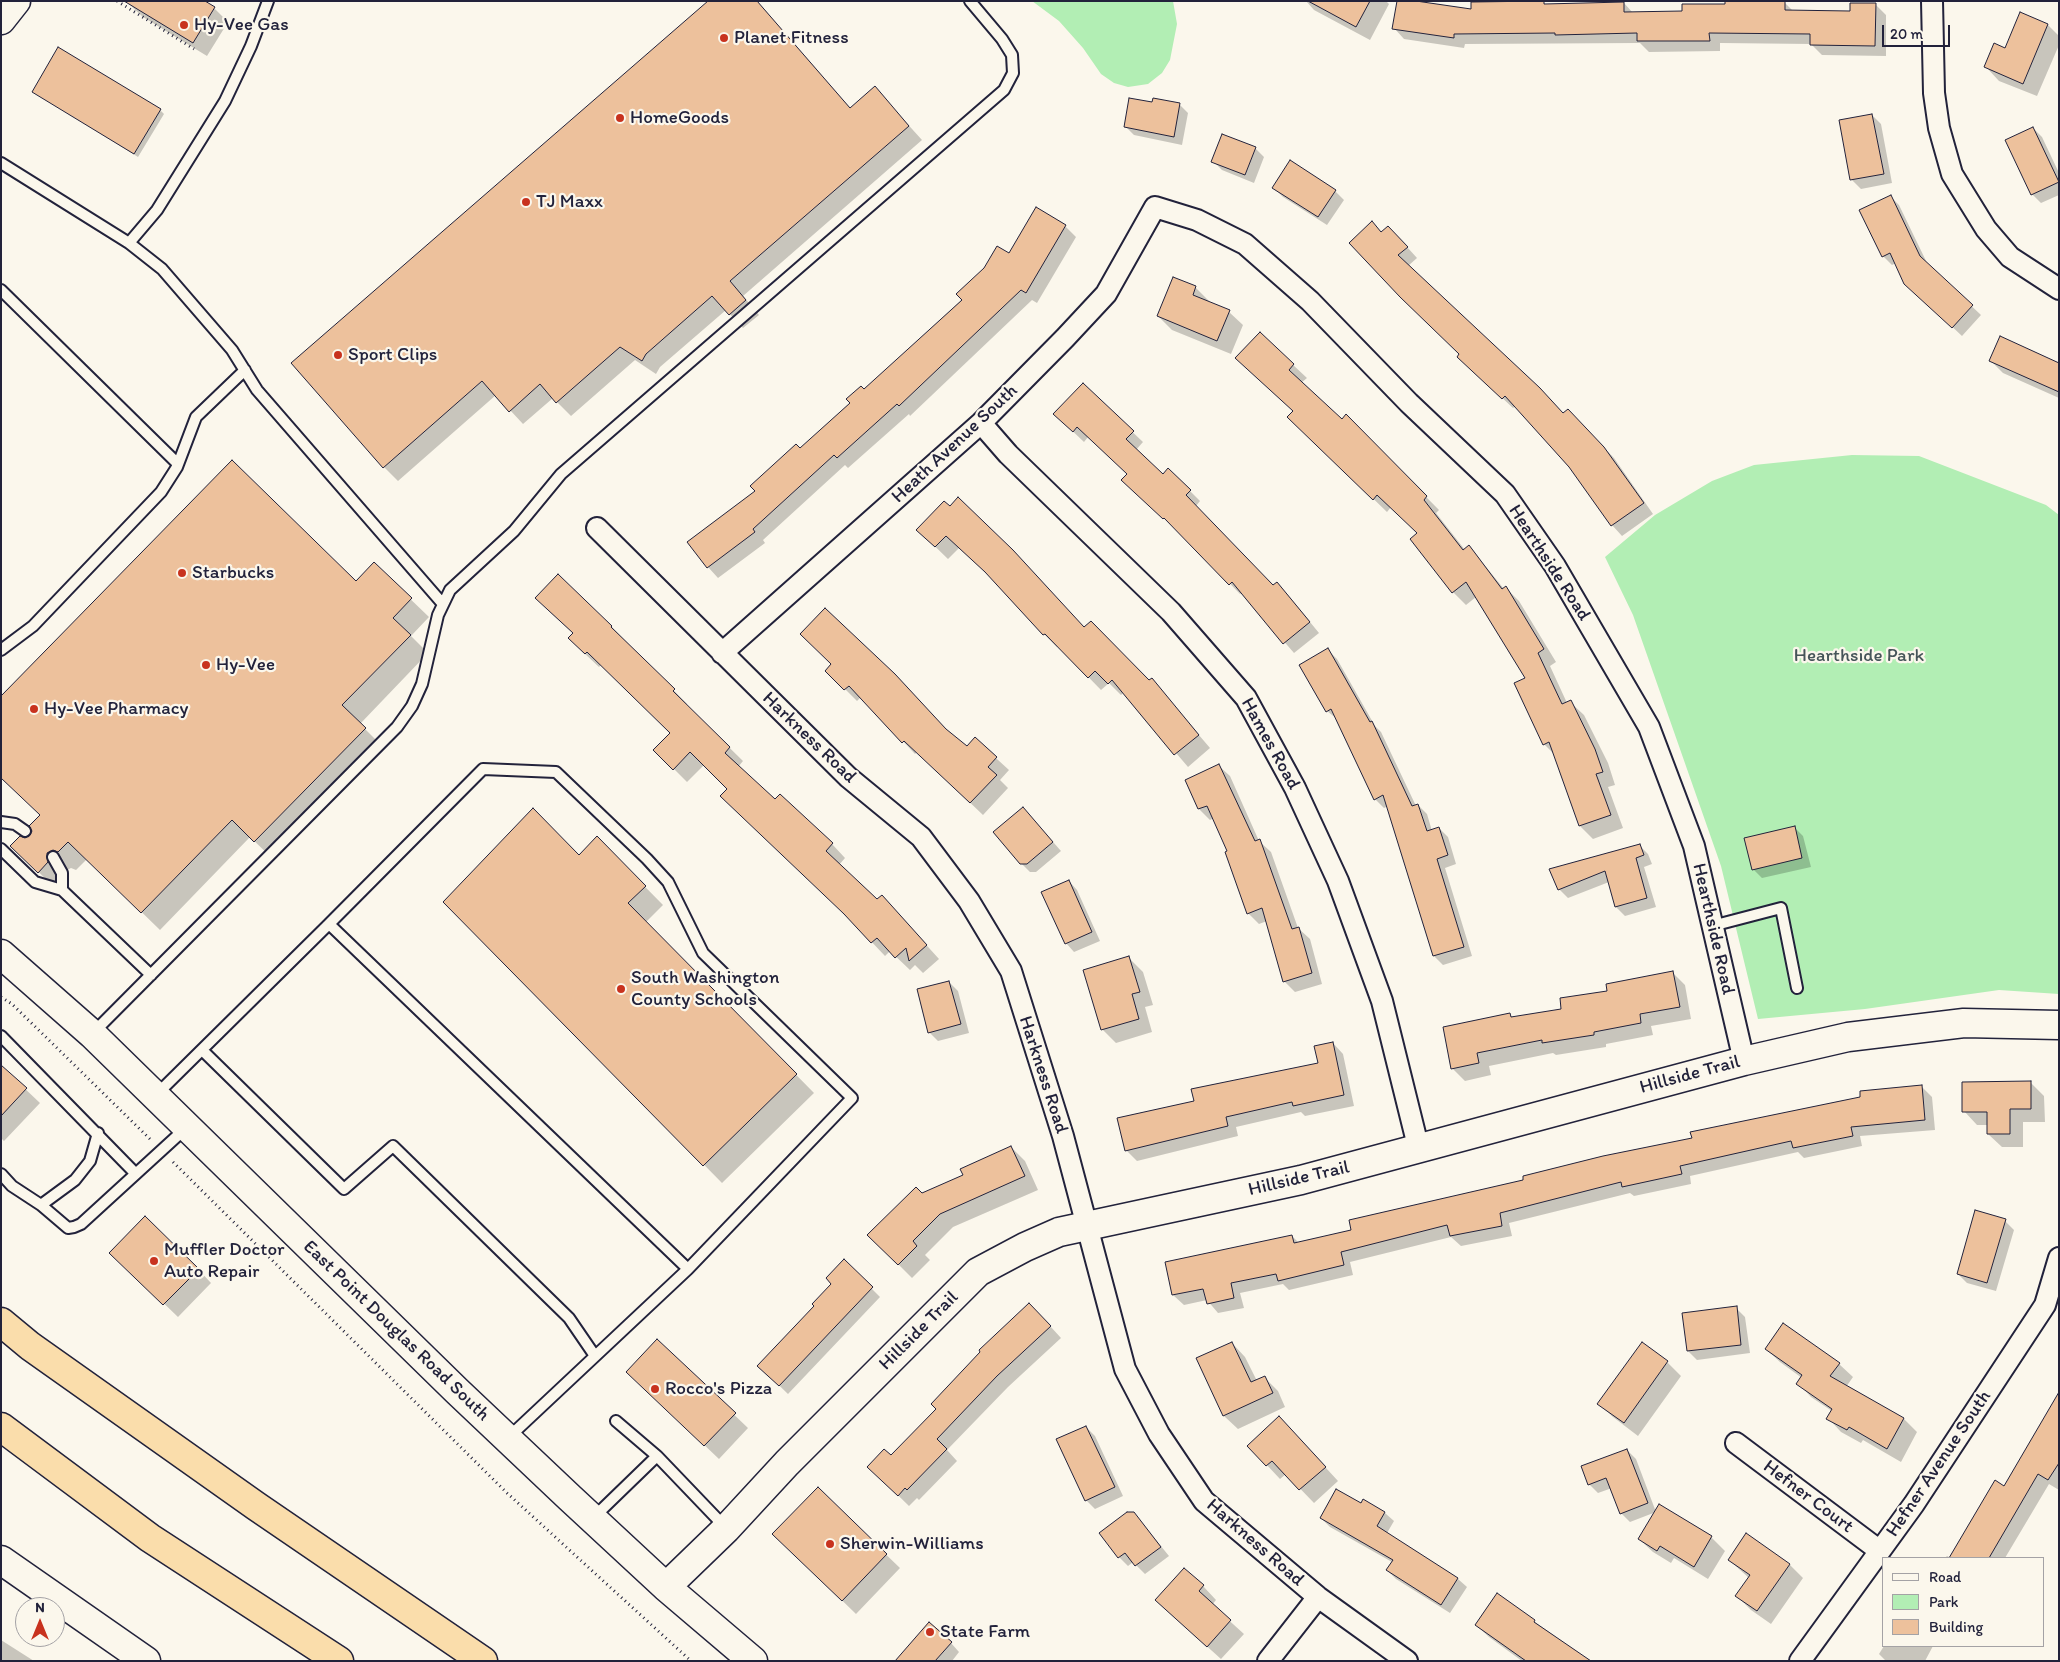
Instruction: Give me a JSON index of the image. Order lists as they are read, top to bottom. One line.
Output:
{"streets":{"street":["Heath Avenue South","Hearthside Road","Harkness Road","Hames Road","Hillside Trail","East Point Douglas Road South","Hefner Avenue South","Hefner Court"]},"crossings":[["Heath Avenue South","Hearthside Road"],["Heath Avenue South","Harkness Road"],["Heath Avenue South","Hames Road"],["Hearthside Road","Hillside Trail"],["Harkness Road","Hillside Trail"],["Hames Road","Hillside Trail"],["Hillside Trail","East Point Douglas Road South"],["Hefner Avenue South","Hefner Court"]],"parks":["Hearthside Park"],"places":["Hy-Vee Gas","Planet Fitness","HomeGoods","TJ Maxx","Sport Clips","Starbucks","Hy-Vee","Hy-Vee Pharmacy","South Washington County Schools","Muffler Doctor Auto Repair","Rocco's Pizza","Sherwin-Williams","State Farm"],"legend":["Road","Park","Building"],"scale_bar":"20 m","north":"top"}
